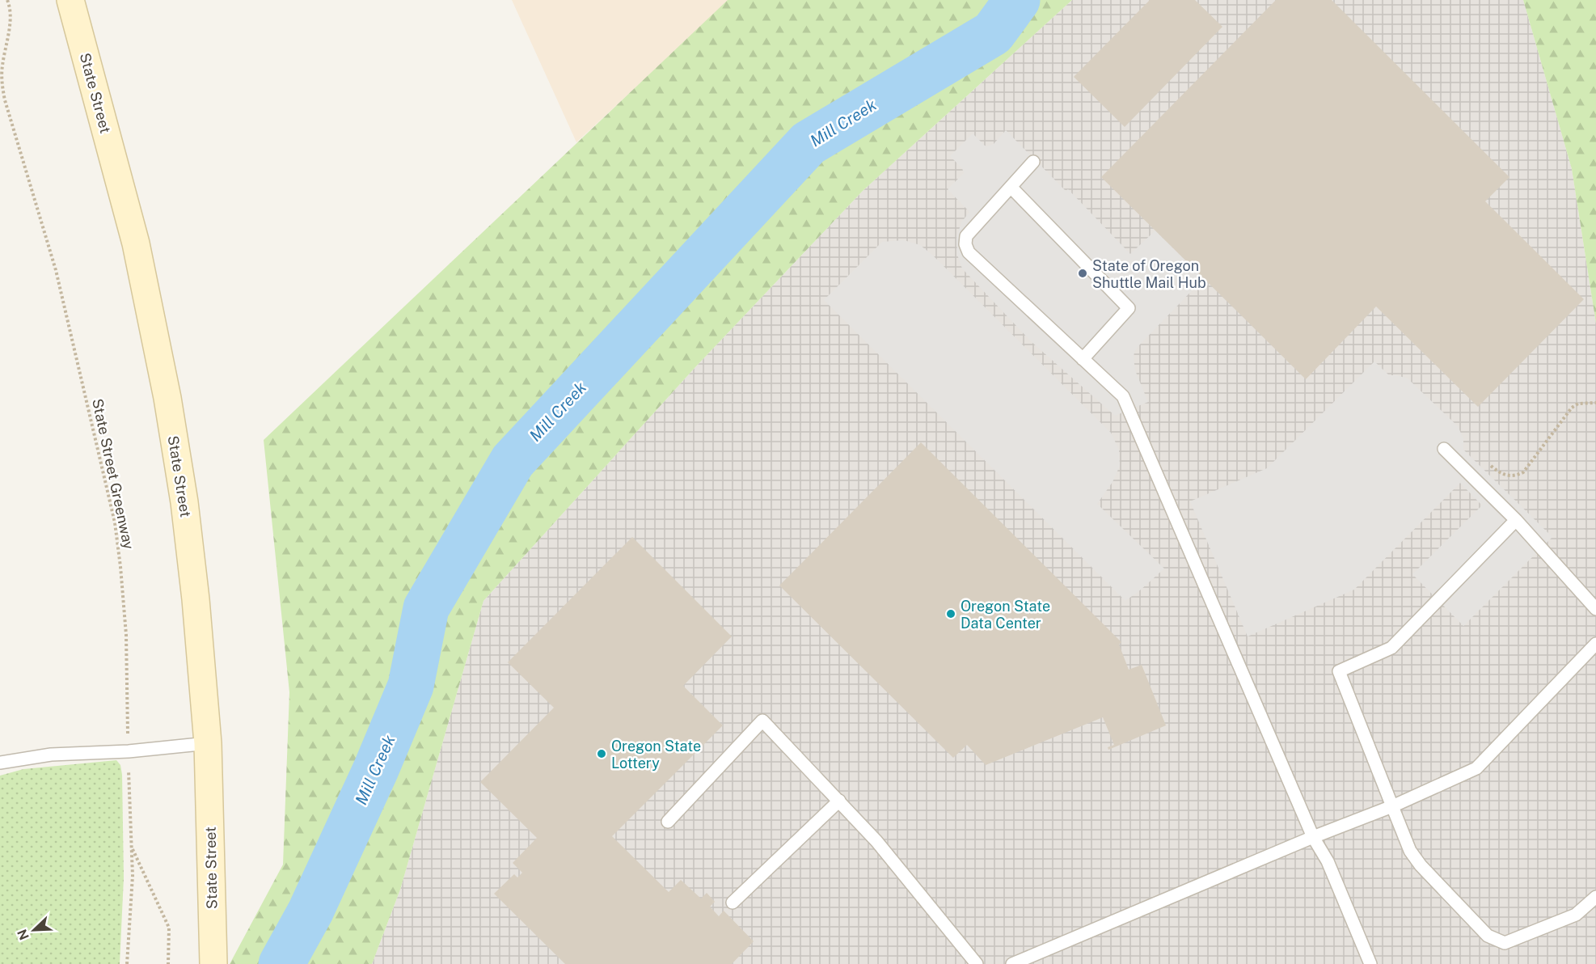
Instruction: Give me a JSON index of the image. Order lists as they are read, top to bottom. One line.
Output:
{"streets":{"main road":["State Street"],"path":["State Street Greenway"]},"water":["Mill Creek"],"places":["State of Oregon Shuttle Mail Hub","Oregon State Data Center","Oregon State Lottery"],"north":"bottom left"}
